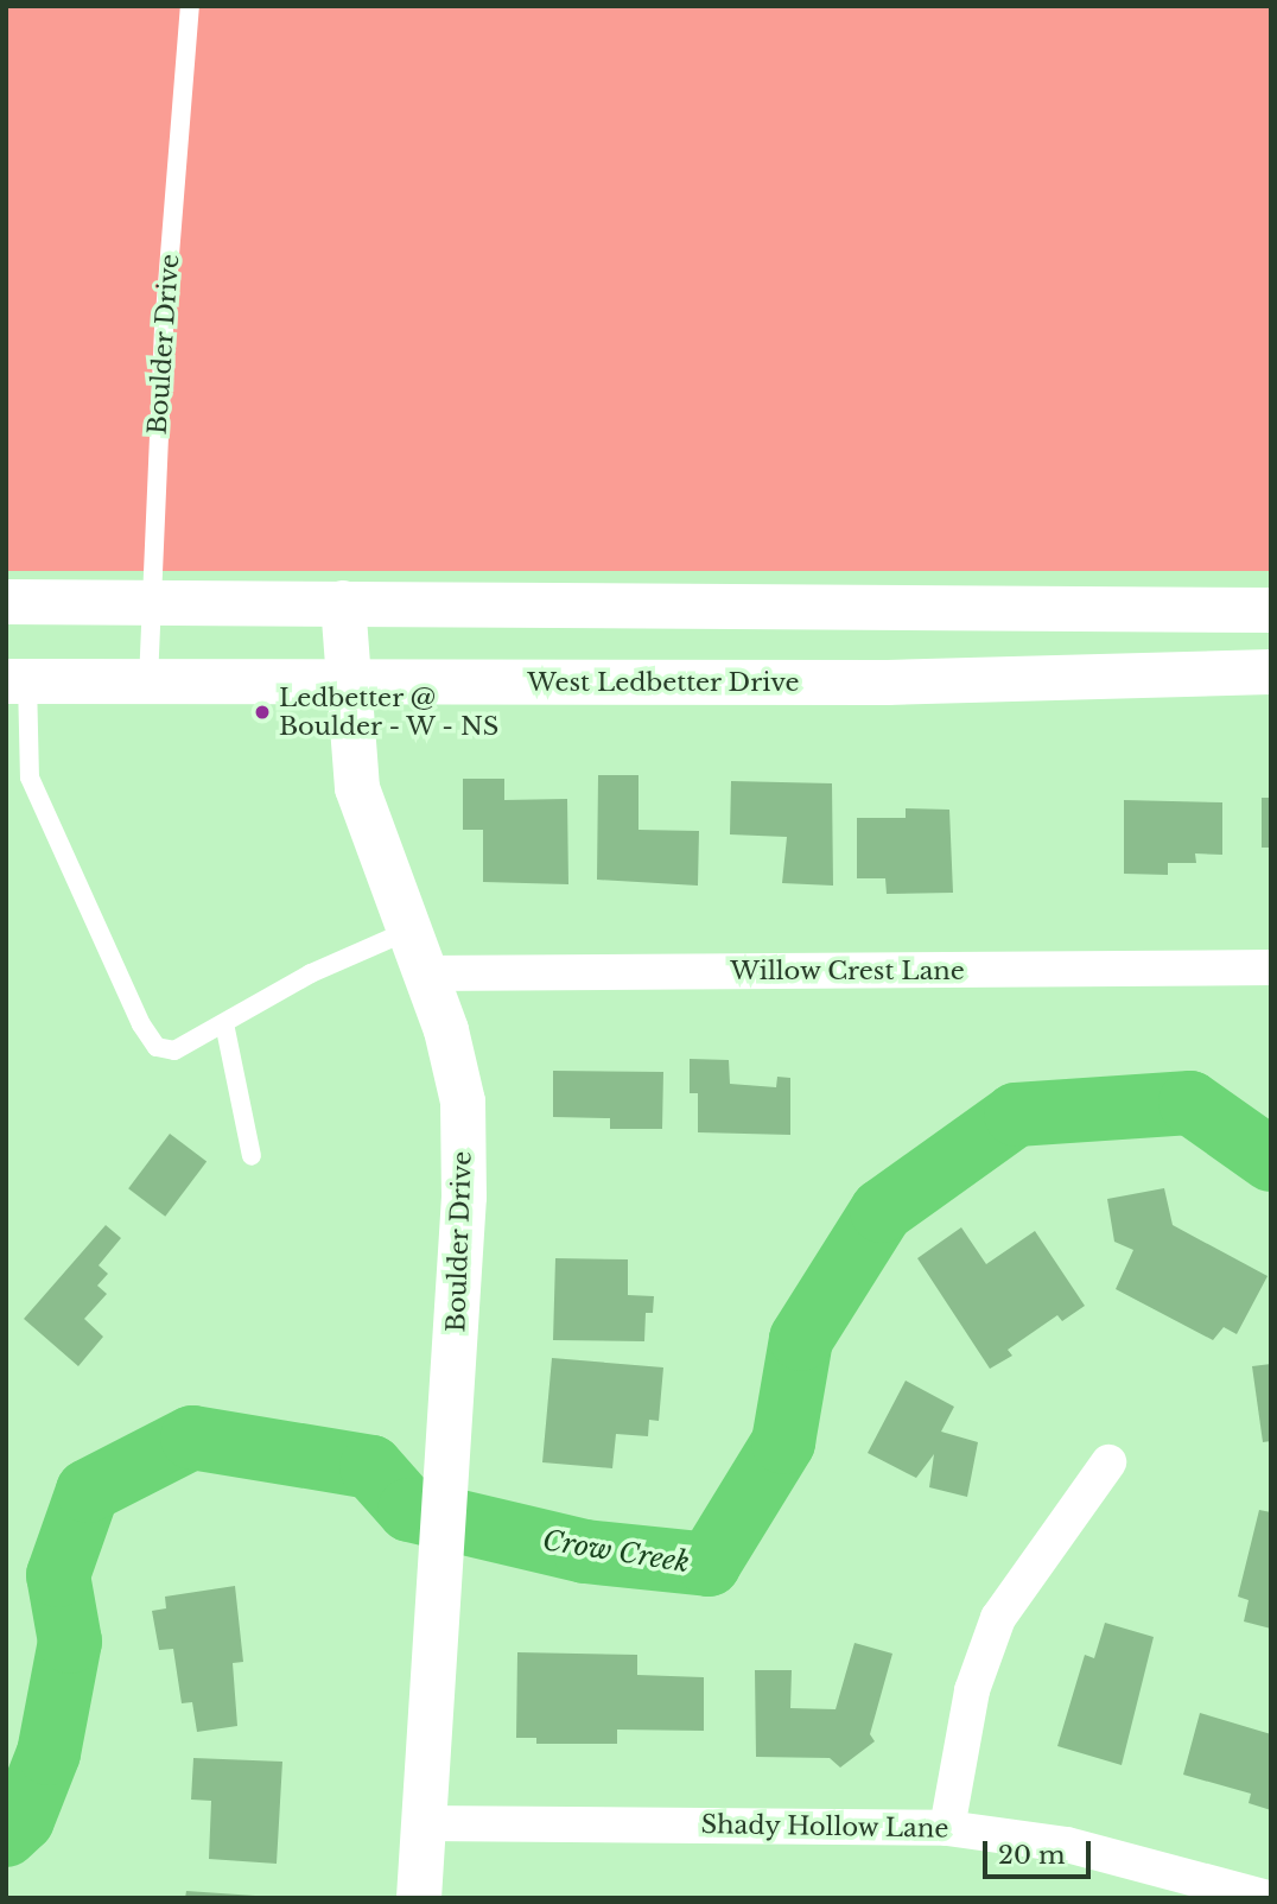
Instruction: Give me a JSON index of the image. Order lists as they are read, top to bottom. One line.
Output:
{"streets":{"main road":["Boulder Drive","West Ledbetter Drive"],"street":["Willow Crest Lane","Shady Hollow Lane"]},"crossings":[["Boulder Drive","West Ledbetter Drive"],["Boulder Drive","Willow Crest Lane"],["Boulder Drive","Shady Hollow Lane"]],"water":["Crow Creek"],"places":["Ledbetter @ Boulder - W - NS"],"scale_bar":"20 m"}
